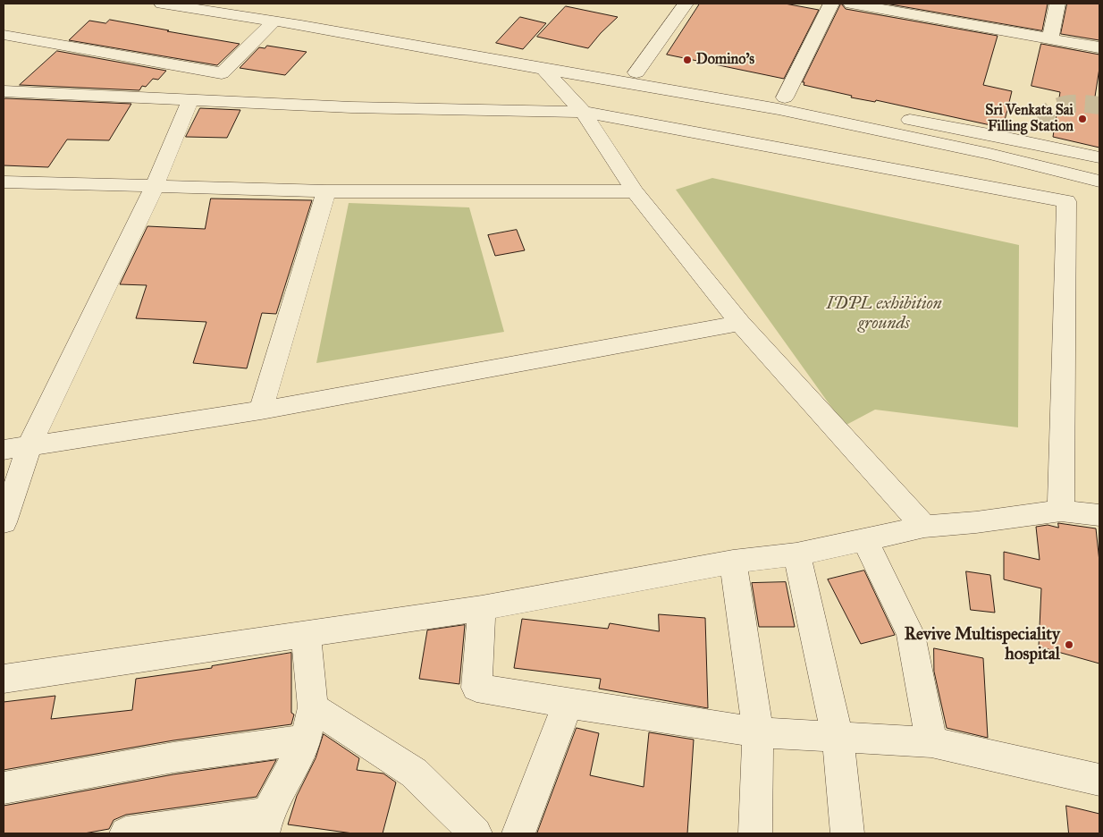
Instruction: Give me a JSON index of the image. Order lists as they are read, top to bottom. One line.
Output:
{"parks":["IDPL exhibition grounds"],"places":["Domino's","Sri Venkata Sai Filling Station","Revive Multispeciality hospital"]}
